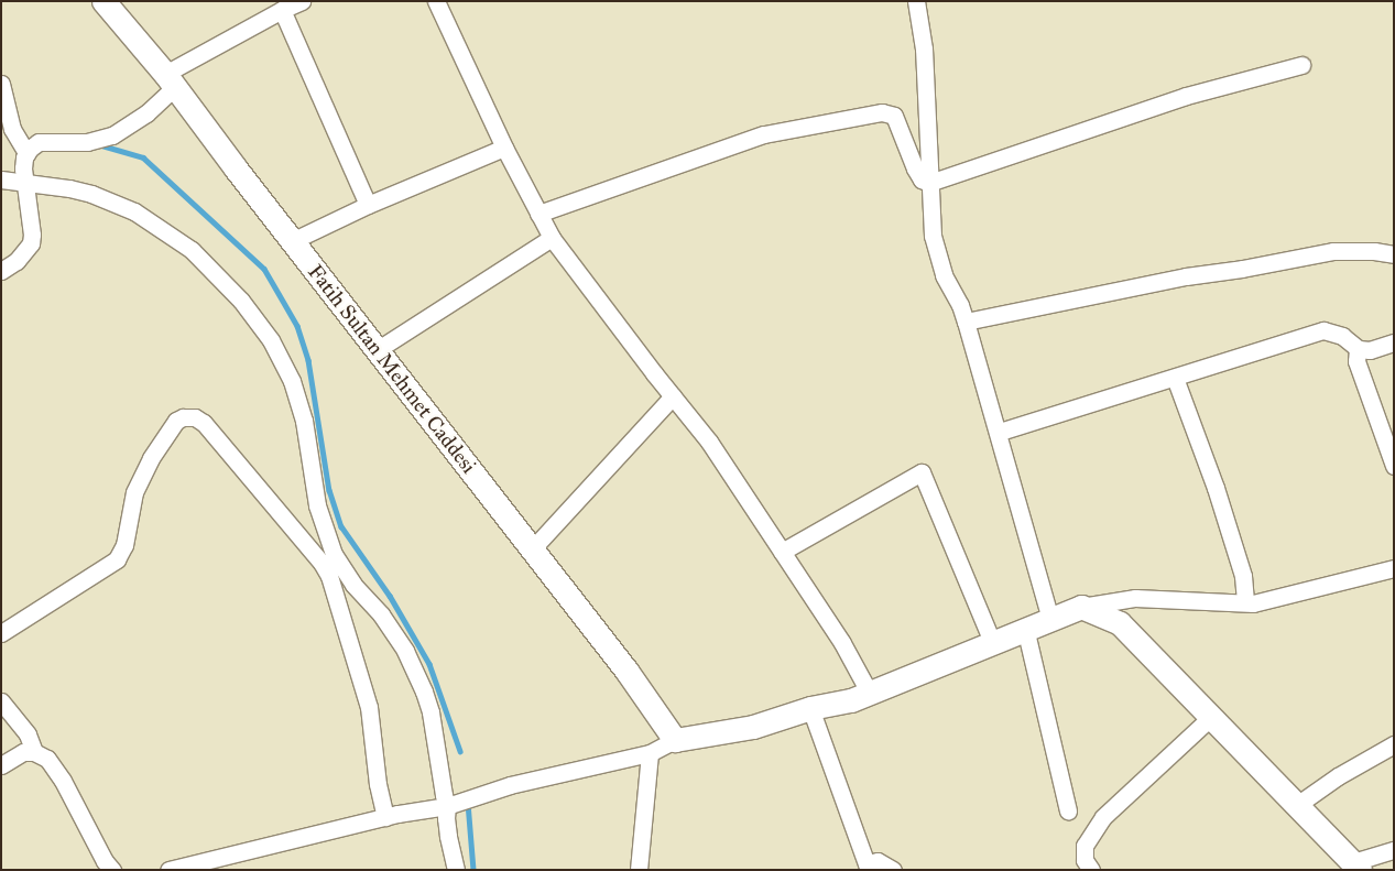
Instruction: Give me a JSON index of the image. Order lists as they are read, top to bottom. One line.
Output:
{"streets":{"street":["Fatih Sultan Mehmet Caddesi"]}}
